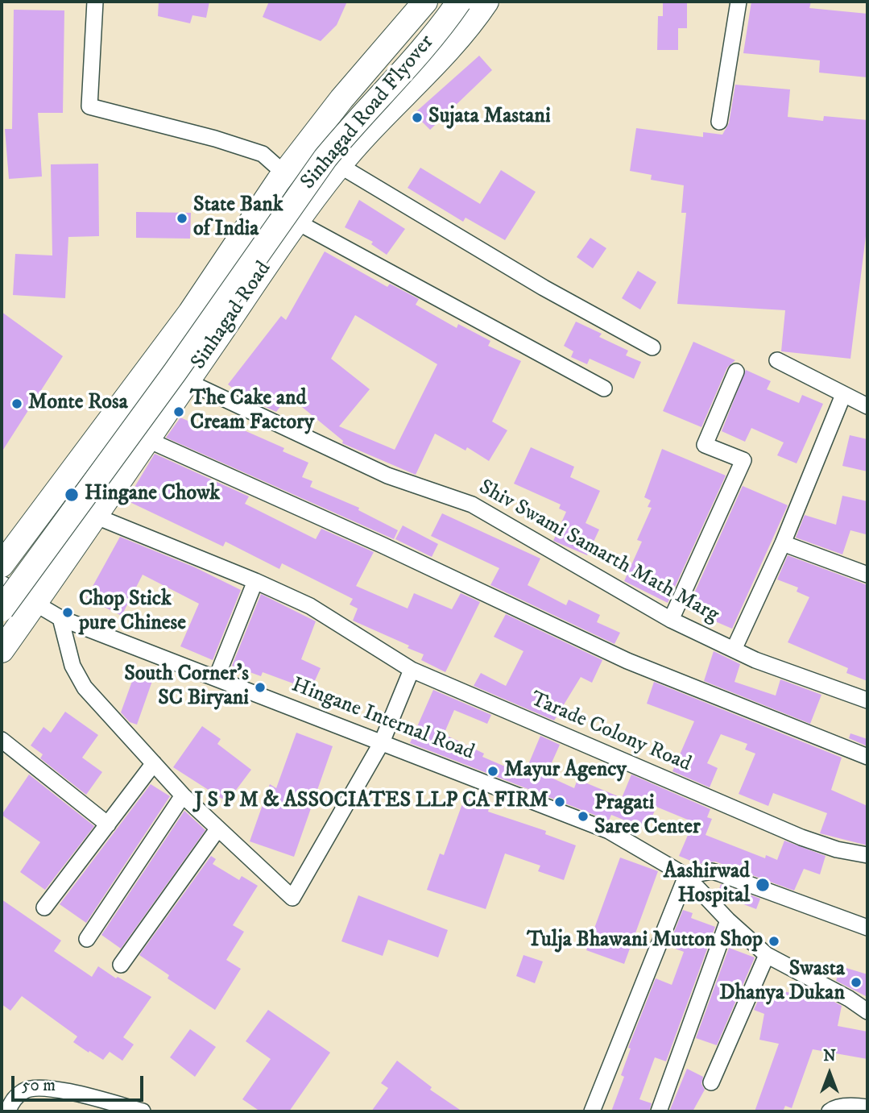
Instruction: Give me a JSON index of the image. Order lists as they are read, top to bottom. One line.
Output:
{"streets":{"main road":["Sinhagad Road Flyover","Sinhagad Road"],"street":["Shiv Swami Samarth Math Marg","Hingane Internal Road","Tarade Colony Road"]},"crossings":[["Sinhagad Road Flyover","Hingane Internal Road"],["Sinhagad Road","Shiv Swami Samarth Math Marg"],["Sinhagad Road","Hingane Internal Road"],["Sinhagad Road","Tarade Colony Road"]],"places":["Sujata Mastani","State Bank of India","Monte Rosa","The Cake and Cream Factory","Hingane Chowk","Chop Stick pure Chinese","South Corner's SC Biryani","Mayur Agency","J S P M & ASSOCIATES LLP CA FIRM","Pragati Saree Center","Aashirwad Hospital","Tulja Bhawani Mutton Shop","Swasta Dhanya Dukan"],"scale_bar":"50 m","north":"top"}
